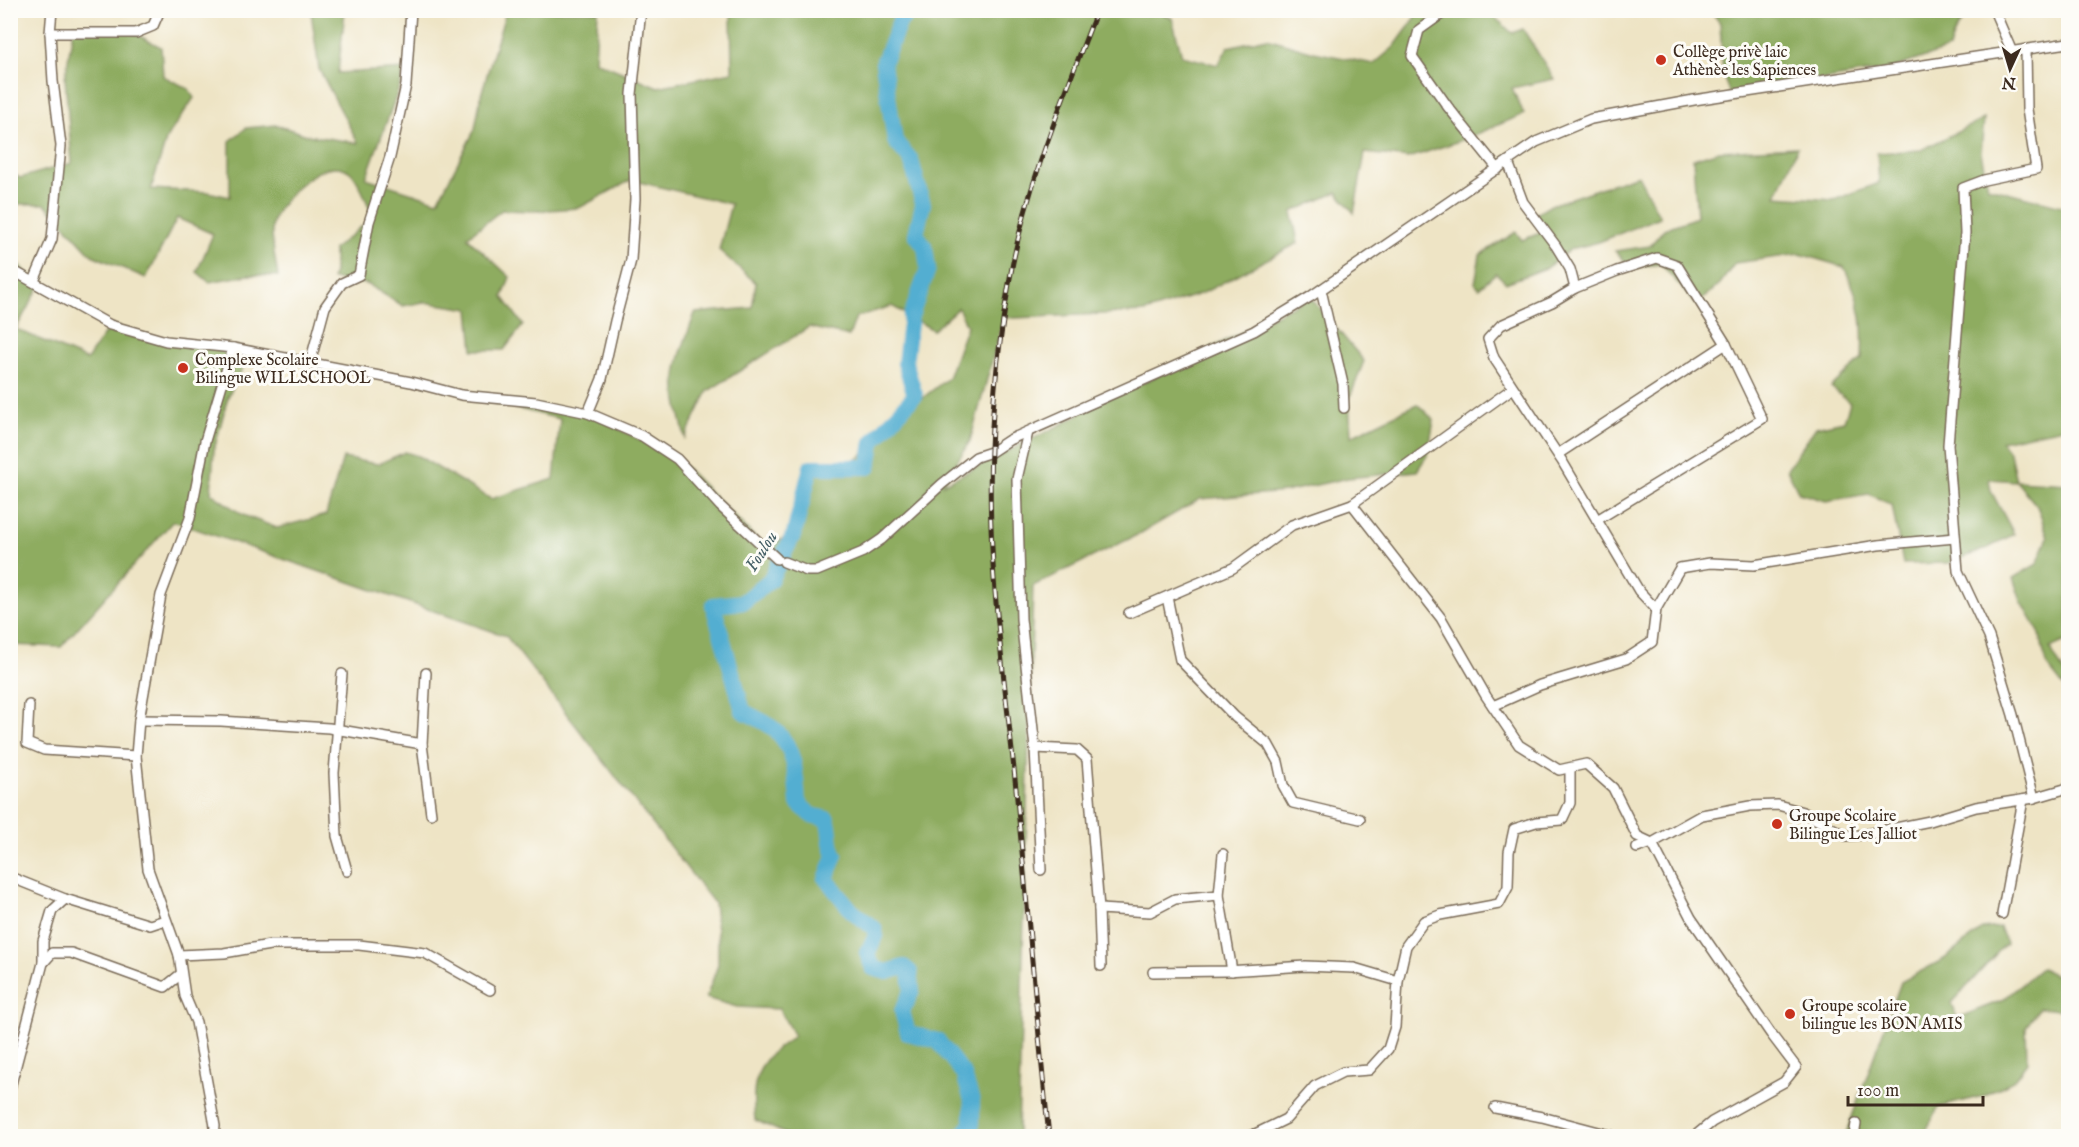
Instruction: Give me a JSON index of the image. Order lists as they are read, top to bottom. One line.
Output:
{"water":["Foulou"],"places":["Collège privè laic Athènèe les Sapiences","Complexe Scolaire Bilingue WILLSCHOOL","Groupe Scolaire Bilingue Les Jalliot","Groupe scolaire bilingue les BON AMIS"],"scale_bar":"100 m","north":"bottom"}
